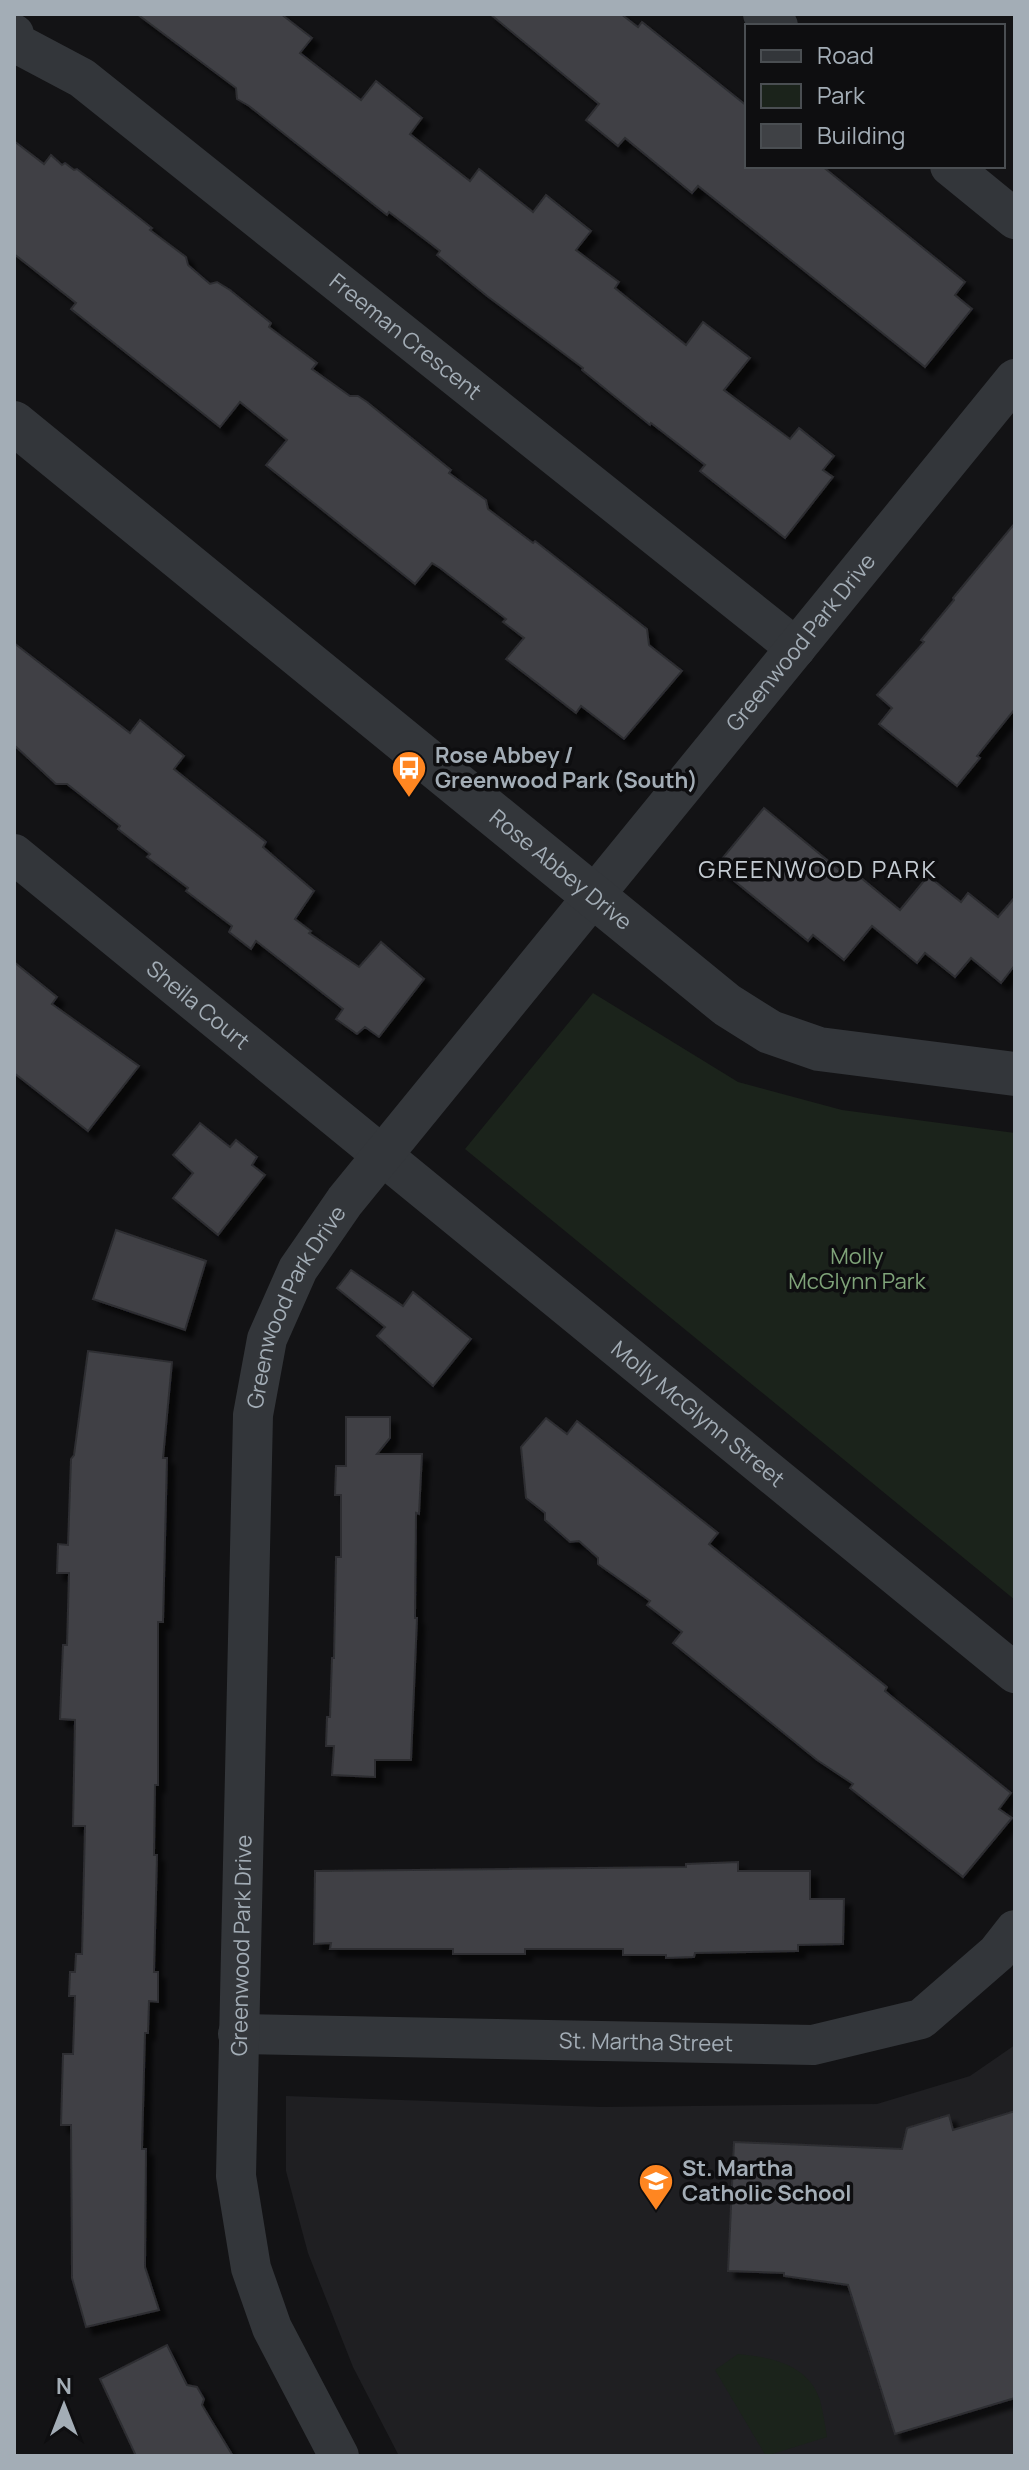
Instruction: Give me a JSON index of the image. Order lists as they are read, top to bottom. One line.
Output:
{"streets":{"street":["Freeman Crescent","Greenwood Park Drive","Rose Abbey Drive","Sheila Court","Molly McGlynn Street","St. Martha Street"]},"crossings":[["Freeman Crescent","Greenwood Park Drive"],["Greenwood Park Drive","Rose Abbey Drive"],["Greenwood Park Drive","Sheila Court"],["Greenwood Park Drive","Molly McGlynn Street"],["Greenwood Park Drive","St. Martha Street"],["Sheila Court","Molly McGlynn Street"]],"districts":["GREENWOOD PARK"],"parks":["Molly McGlynn Park"],"places":{"bus stop":["Rose Abbey / Greenwood Park (South)"],"school or university":["St. Martha Catholic School"]},"legend":["Road","Park","Building"],"north":"top"}
